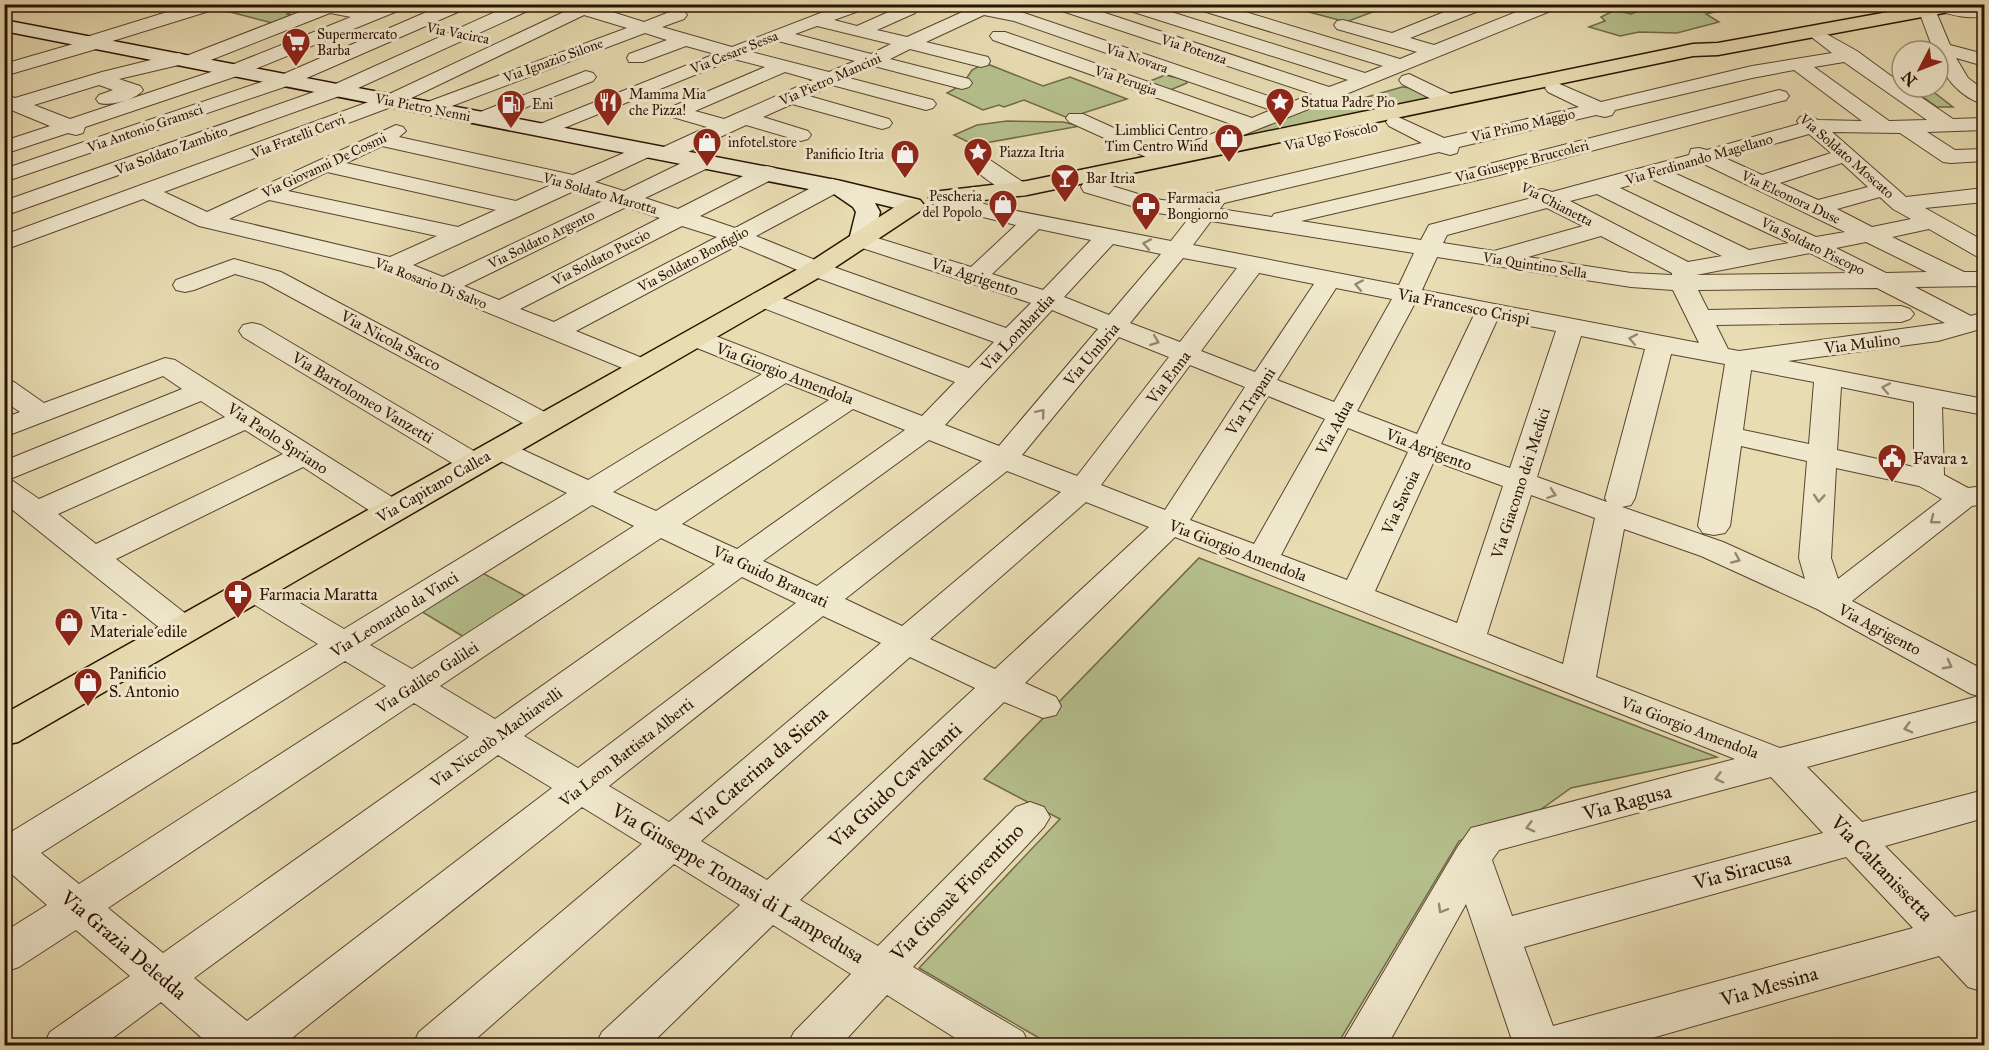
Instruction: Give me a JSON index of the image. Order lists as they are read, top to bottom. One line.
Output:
{"streets":{"main road":["Via Pietro Nenni","Via Ugo Foscolo","Via Capitano Callea"],"street":["Via Vacirca","Via Potenza","Via Cesare Sessa","Via Novara","Via Ignazio Silone","Via Pietro Mancini","Via Perugia","Via Primo Maggio","Via Antonio Gramsci","Via Fratelli Cervi","Via Soldato Zambito","Via Soldato Moscato","Via Ferdinando Magellano","Via Giuseppe Bruccoleri","Via Giovanni De Cosmi","Via Soldato Marotta","Via Eleonora Duse","Via Chianetta","Via Soldato Argento","Via Soldato Piscopo","Via Soldato Puccio","Via Soldato Bonfiglio","Via Quintino Sella","Via Agrigento","Via Rosario Di Salvo","Via Francesco Crispi","Via Lombardia","Via Nicola Sacco","Via Mulino","Via Umbria","Via Giorgio Amendola","Via Enna","Via Bartolomeo Vanzetti","Via Trapani","Via Adua","Via Paolo Spriano","Via Giacomo dei Medici","Via Savoia","Via Guido Brancati","Via Leonardo da Vinci","Via Galileo Galilei","Via Niccolò Machiavelli","Via Leon Battista Alberti","Via Caterina da Siena","Via Guido Cavalcanti","Via Ragusa","Via Caltanissetta","Via Siracusa","Via Giuseppe Tomasi di Lampedusa","Via Giosuè Fiorentino","Via Grazia Deledda","Via Messina"]},"crossings":[["Via Vacirca","Via Ignazio Silone"],["Via Vacirca","Via Antonio Gramsci"],["Via Vacirca","Via Fratelli Cervi"],["Via Vacirca","Via Soldato Zambito"],["Via Cesare Sessa","Via Pietro Nenni"],["Via Novara","Via Pietro Mancini"],["Via Ignazio Silone","Via Pietro Nenni"],["Via Ignazio Silone","Via Giovanni De Cosmi"],["Via Pietro Mancini","Via Pietro Nenni"],["Via Pietro Mancini","Via Soldato Marotta"],["Via Pietro Mancini","Via Rosario Di Salvo"],["Via Pietro Nenni","Via Antonio Gramsci"],["Via Pietro Nenni","Via Fratelli Cervi"],["Via Pietro Nenni","Via Ugo Foscolo"],["Via Pietro Nenni","Via Soldato Zambito"],["Via Pietro Nenni","Via Giovanni De Cosmi"],["Via Pietro Nenni","Via Soldato Argento"],["Via Pietro Nenni","Via Soldato Puccio"],["Via Pietro Nenni","Via Soldato Bonfiglio"],["Via Pietro Nenni","Via Agrigento"],["Via Pietro Nenni","Via Francesco Crispi"],["Via Pietro Nenni","Via Capitano Callea"],["Via Primo Maggio","Via Soldato Moscato"],["Via Primo Maggio","Via Eleonora Duse"],["Via Primo Maggio","Via Chianetta"],["Via Primo Maggio","Via Quintino Sella"],["Via Primo Maggio","Via Umbria"],["Via Fratelli Cervi","Via Soldato Marotta"],["Via Fratelli Cervi","Via Rosario Di Salvo"],["Via Ugo Foscolo","Via Soldato Moscato"],["Via Ugo Foscolo","Via Eleonora Duse"],["Via Ugo Foscolo","Via Chianetta"],["Via Ugo Foscolo","Via Quintino Sella"],["Via Ugo Foscolo","Via Francesco Crispi"],["Via Ugo Foscolo","Via Capitano Callea"],["Via Soldato Moscato","Via Ferdinando Magellano"],["Via Soldato Moscato","Via Giuseppe Bruccoleri"],["Via Ferdinando Magellano","Via Eleonora Duse"],["Via Ferdinando Magellano","Via Chianetta"],["Via Ferdinando Magellano","Via Soldato Piscopo"],["Via Ferdinando Magellano","Via Quintino Sella"],["Via Ferdinando Magellano","Via Adua"],["Via Giuseppe Bruccoleri","Via Eleonora Duse"],["Via Giuseppe Bruccoleri","Via Chianetta"],["Via Giuseppe Bruccoleri","Via Quintino Sella"],["Via Giovanni De Cosmi","Via Soldato Marotta"],["Via Giovanni De Cosmi","Via Rosario Di Salvo"],["Via Soldato Marotta","Via Soldato Argento"],["Via Soldato Marotta","Via Soldato Puccio"],["Via Soldato Marotta","Via Soldato Bonfiglio"],["Via Soldato Marotta","Via Lombardia"],["Via Soldato Marotta","Via Capitano Callea"],["Via Eleonora Duse","Via Quintino Sella"],["Via Chianetta","Via Quintino Sella"],["Via Soldato Argento","Via Rosario Di Salvo"],["Via Soldato Piscopo","Via Quintino Sella"],["Via Soldato Piscopo","Via Mulino"],["Via Soldato Puccio","Via Rosario Di Salvo"],["Via Soldato Bonfiglio","Via Rosario Di Salvo"],["Via Quintino Sella","Via Umbria"],["Via Quintino Sella","Via Adua"],["Via Agrigento","Via Lombardia"],["Via Agrigento","Via Umbria"],["Via Agrigento","Via Enna"],["Via Agrigento","Via Trapani"],["Via Agrigento","Via Adua"],["Via Agrigento","Via Giacomo dei Medici"],["Via Agrigento","Via Capitano Callea"],["Via Agrigento","Via Savoia"],["Via Agrigento","Via Ragusa"],["Via Rosario Di Salvo","Via Capitano Callea"],["Via Francesco Crispi","Via Lombardia"],["Via Francesco Crispi","Via Mulino"],["Via Francesco Crispi","Via Umbria"],["Via Francesco Crispi","Via Enna"],["Via Francesco Crispi","Via Trapani"],["Via Francesco Crispi","Via Adua"],["Via Francesco Crispi","Via Giacomo dei Medici"],["Via Francesco Crispi","Via Capitano Callea"],["Via Francesco Crispi","Via Savoia"],["Via Lombardia","Via Giorgio Amendola"],["Via Lombardia","Via Niccolò Machiavelli"],["Via Nicola Sacco","Via Capitano Callea"],["Via Umbria","Via Giorgio Amendola"],["Via Umbria","Via Leon Battista Alberti"],["Via Giorgio Amendola","Via Enna"],["Via Giorgio Amendola","Via Trapani"],["Via Giorgio Amendola","Via Adua"],["Via Giorgio Amendola","Via Giacomo dei Medici"],["Via Giorgio Amendola","Via Capitano Callea"],["Via Giorgio Amendola","Via Savoia"],["Via Giorgio Amendola","Via Leonardo da Vinci"],["Via Giorgio Amendola","Via Galileo Galilei"],["Via Giorgio Amendola","Via Niccolò Machiavelli"],["Via Giorgio Amendola","Via Leon Battista Alberti"],["Via Giorgio Amendola","Via Caterina da Siena"],["Via Giorgio Amendola","Via Guido Cavalcanti"],["Via Giorgio Amendola","Via Ragusa"],["Via Giorgio Amendola","Via Caltanissetta"],["Via Enna","Via Caterina da Siena"],["Via Bartolomeo Vanzetti","Via Capitano Callea"],["Via Bartolomeo Vanzetti","Via Guido Brancati"],["Via Trapani","Via Guido Cavalcanti"],["Via Paolo Spriano","Via Capitano Callea"],["Via Capitano Callea","Via Guido Brancati"],["Via Capitano Callea","Via Giuseppe Tomasi di Lampedusa"],["Via Guido Brancati","Via Leonardo da Vinci"],["Via Guido Brancati","Via Galileo Galilei"],["Via Guido Brancati","Via Niccolò Machiavelli"],["Via Guido Brancati","Via Leon Battista Alberti"],["Via Guido Brancati","Via Caterina da Siena"],["Via Guido Brancati","Via Guido Cavalcanti"],["Via Leonardo da Vinci","Via Giuseppe Tomasi di Lampedusa"],["Via Leonardo da Vinci","Via Grazia Deledda"],["Via Galileo Galilei","Via Giuseppe Tomasi di Lampedusa"],["Via Galileo Galilei","Via Grazia Deledda"],["Via Niccolò Machiavelli","Via Giuseppe Tomasi di Lampedusa"],["Via Niccolò Machiavelli","Via Grazia Deledda"],["Via Leon Battista Alberti","Via Giuseppe Tomasi di Lampedusa"],["Via Leon Battista Alberti","Via Grazia Deledda"],["Via Caterina da Siena","Via Giuseppe Tomasi di Lampedusa"],["Via Guido Cavalcanti","Via Giuseppe Tomasi di Lampedusa"],["Via Ragusa","Via Caltanissetta"],["Via Caltanissetta","Via Siracusa"],["Via Caltanissetta","Via Messina"],["Via Giuseppe Tomasi di Lampedusa","Via Giosuè Fiorentino"]],"one_way":["Via Ragusa"],"places":{"supermarket":["Supermercato Barba"],"restaurant":["Mamma Mia che Pizza!"],"place":["Statua Padre Pio","Piazza Itria"],"fuel station":["Eni"],"shop":["Limblici Centro Tim Centro Wind","infotel.store","Panificio Itria","Pescheria del Popolo","Vita - Materiale edile","Panificio S. Antonio"],"bar":["Bar Itria"],"pharmacy":["Farmacia Bongiorno","Farmacia Maratta"],"public building":["Favara 2"]},"north":"bottom left"}
